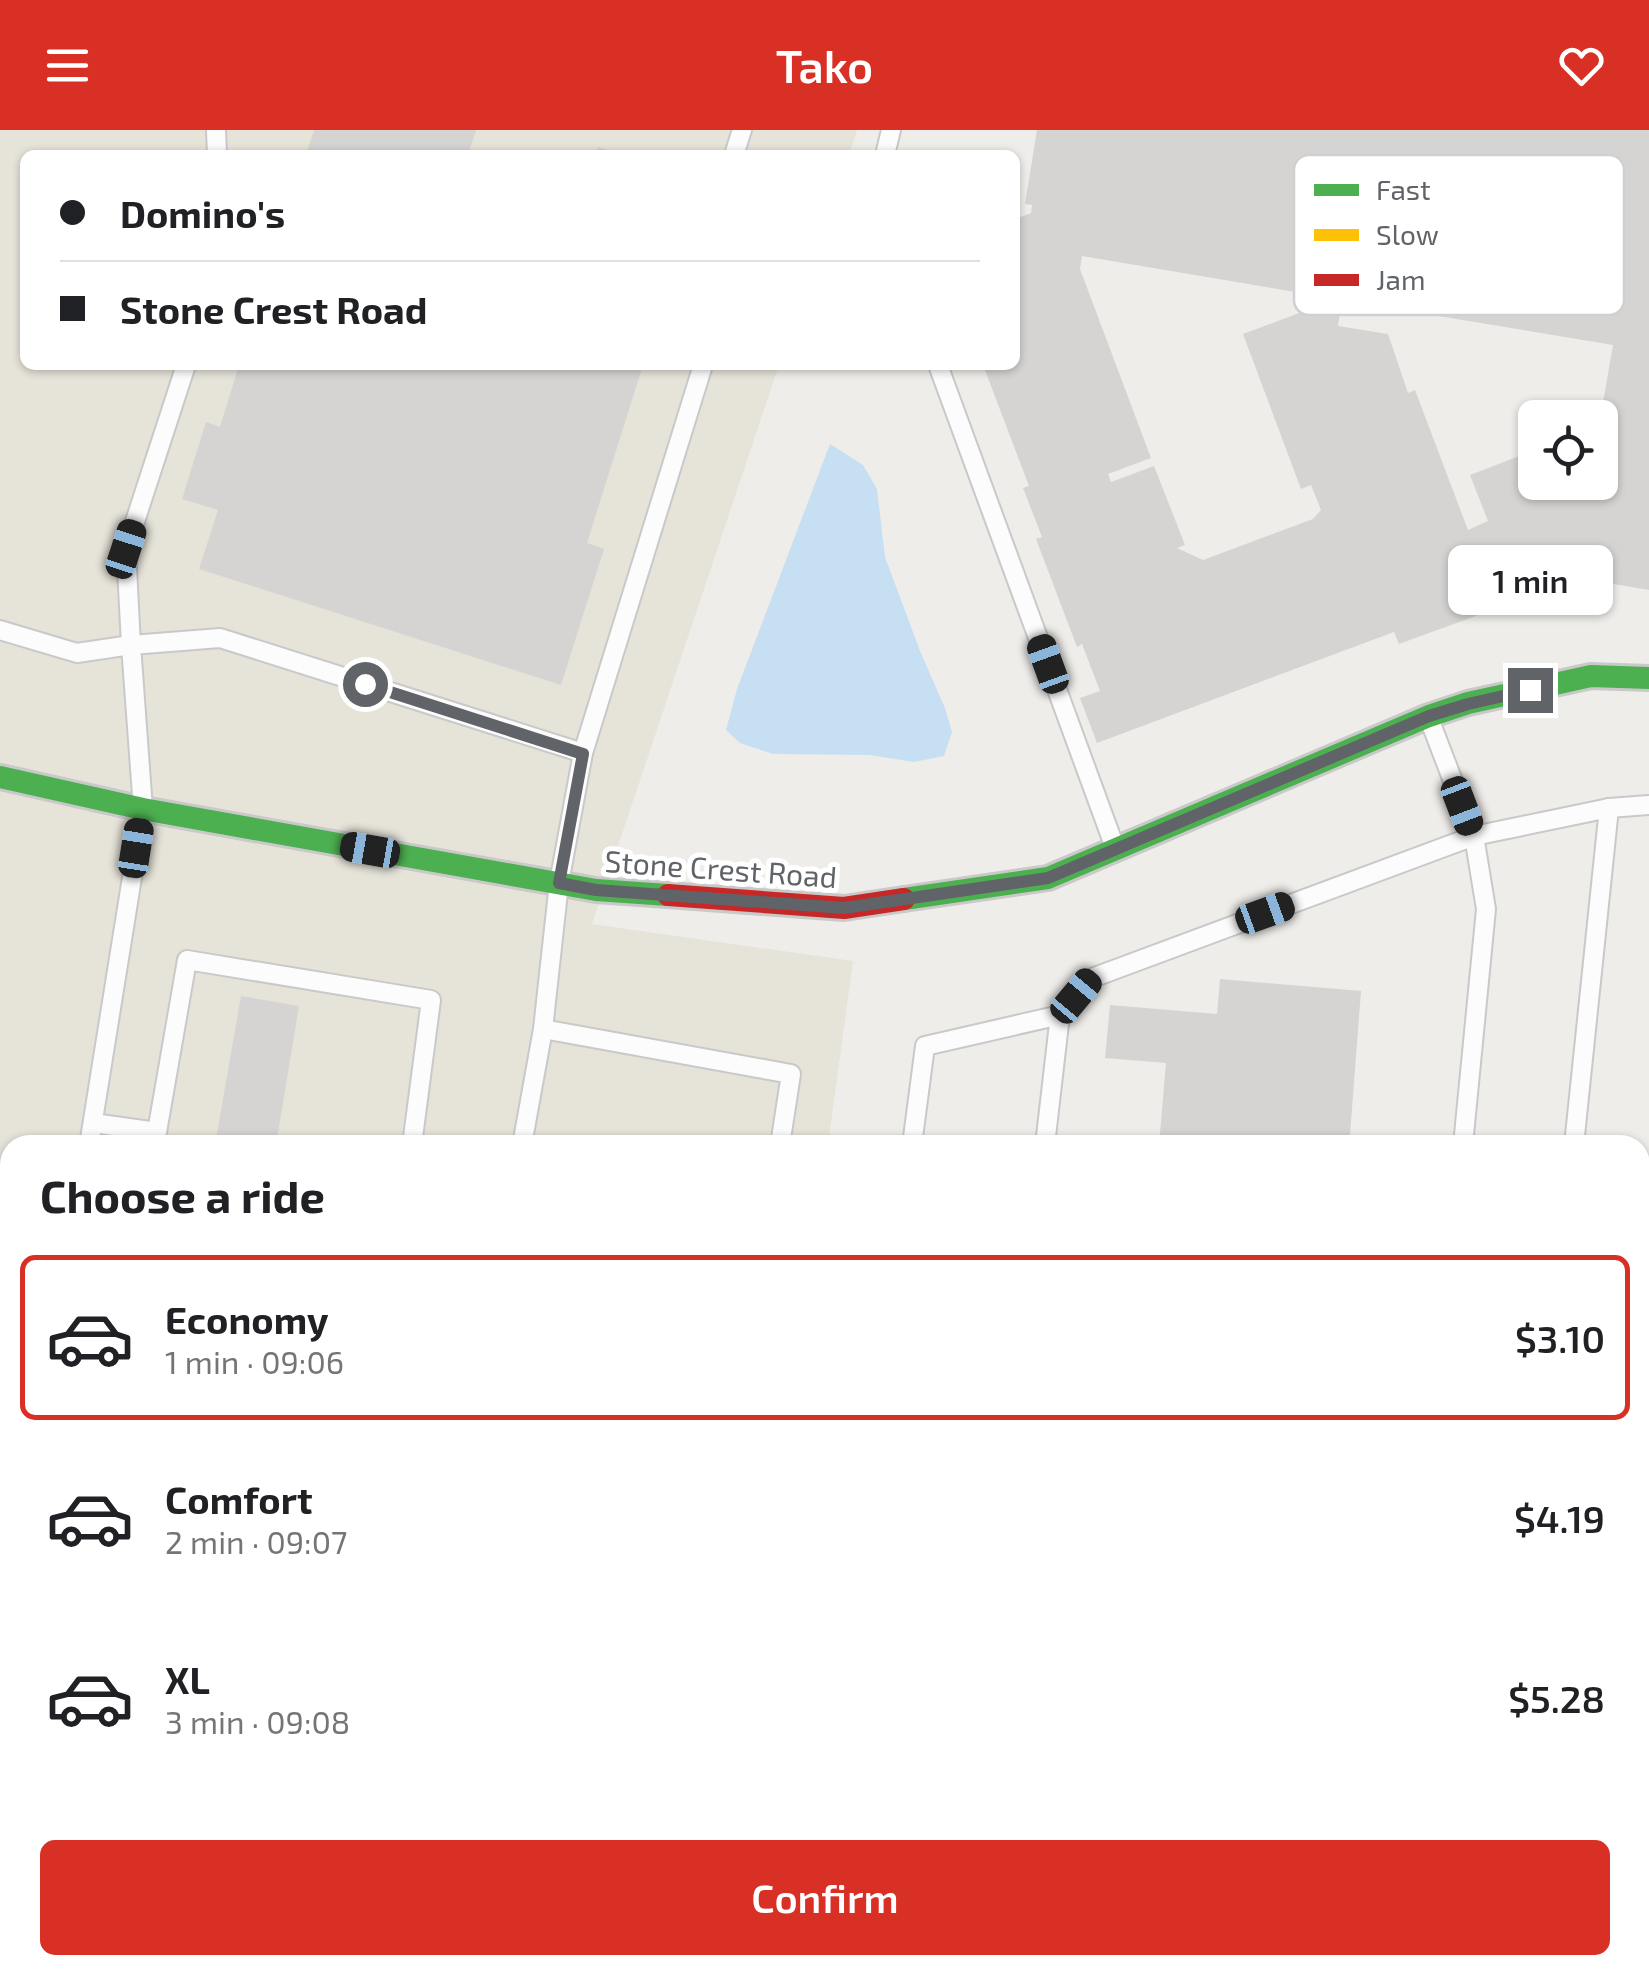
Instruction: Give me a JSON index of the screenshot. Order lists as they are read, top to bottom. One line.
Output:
{"streets":{"main road":["Stone Crest Road"]},"legend":["Fast","Slow","Jam"],"page":{"header":"Tako","banner":["Domino's","Stone Crest Road"],"bubble":"1 min","heading":"Choose a ride","list":[{"name":"Economy","note":"1 min · 09:06","value":"$3.10"},{"name":"Comfort","note":"2 min · 09:07","value":"$4.19"},{"name":"XL","note":"3 min · 09:08","value":"$5.28"}],"buttons":"Confirm"}}
